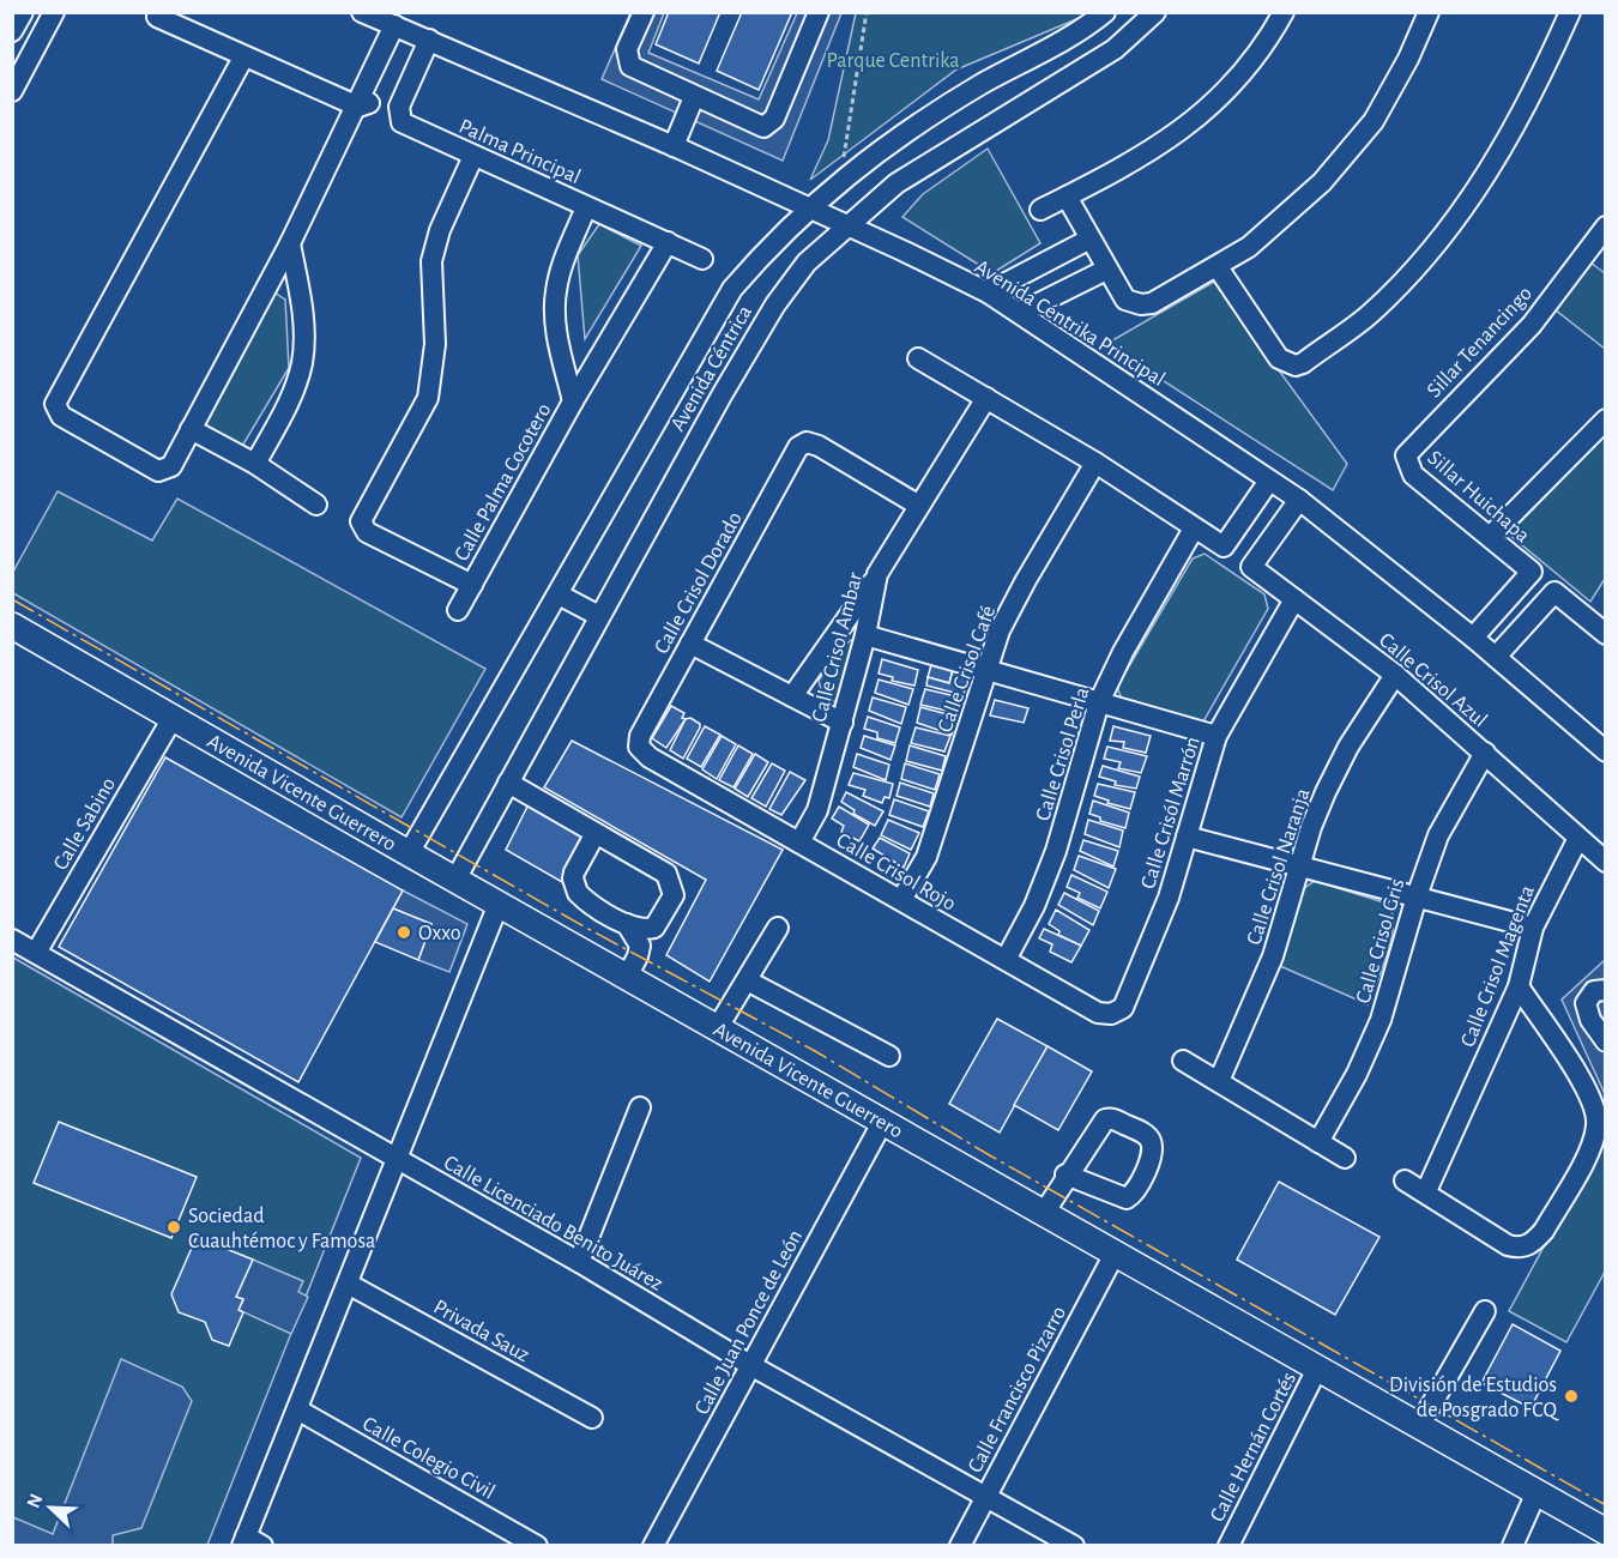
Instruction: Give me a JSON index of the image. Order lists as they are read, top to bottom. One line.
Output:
{"streets":{"main road":["Avenida Vicente Guerrero"],"street":["Palma Principal","Avenida Céntrika Principal","Sillar Tenancingo","Avenida Céntrica","Calle Palma Cocotero","Sillar Huichapa","Calle Crisol Dorado","Calle Crisol Ambar","Calle Crisol Café","Calle Crisol Azul","Calle Crisol Perla","Calle Crisól Marrón","Calle Sabino","Calle Crisol Naranja","Calle Crisol Rojo","Calle Crisol Gris","Calle Crisol Magenta","Calle Licenciado Benito Juárez","Calle Juan Ponce de León","Privada Sauz","Calle Francisco Pizarro","Calle Hernán Cortés","Calle Colegio Civil"]},"crossings":[["Palma Principal","Avenida Céntrika Principal"],["Palma Principal","Calle Palma Cocotero"],["Avenida Céntrika Principal","Avenida Céntrica"],["Avenida Céntrika Principal","Sillar Huichapa"],["Avenida Céntrika Principal","Calle Crisol Azul"],["Sillar Tenancingo","Sillar Huichapa"],["Avenida Céntrica","Avenida Vicente Guerrero"],["Calle Crisol Dorado","Calle Crisol Ambar"],["Calle Crisol Dorado","Calle Crisol Rojo"],["Calle Crisol Ambar","Calle Crisol Rojo"],["Calle Crisol Café","Calle Crisol Rojo"],["Calle Crisol Azul","Calle Crisól Marrón"],["Calle Crisol Azul","Calle Crisol Naranja"],["Calle Crisol Azul","Calle Crisol Gris"],["Calle Crisol Azul","Calle Crisol Magenta"],["Calle Crisol Perla","Calle Crisol Rojo"],["Avenida Vicente Guerrero","Calle Sabino"],["Avenida Vicente Guerrero","Calle Juan Ponce de León"],["Avenida Vicente Guerrero","Calle Francisco Pizarro"],["Avenida Vicente Guerrero","Calle Hernán Cortés"],["Calle Crisól Marrón","Calle Crisol Rojo"],["Calle Sabino","Calle Licenciado Benito Juárez"],["Calle Licenciado Benito Juárez","Calle Juan Ponce de León"],["Calle Licenciado Benito Juárez","Calle Francisco Pizarro"]],"parks":["Parque Centrika"],"places":["Oxxo","Sociedad Cuauhtémoc y Famosa","División de Estudios de Posgrado FCQ"],"north":"top left"}
